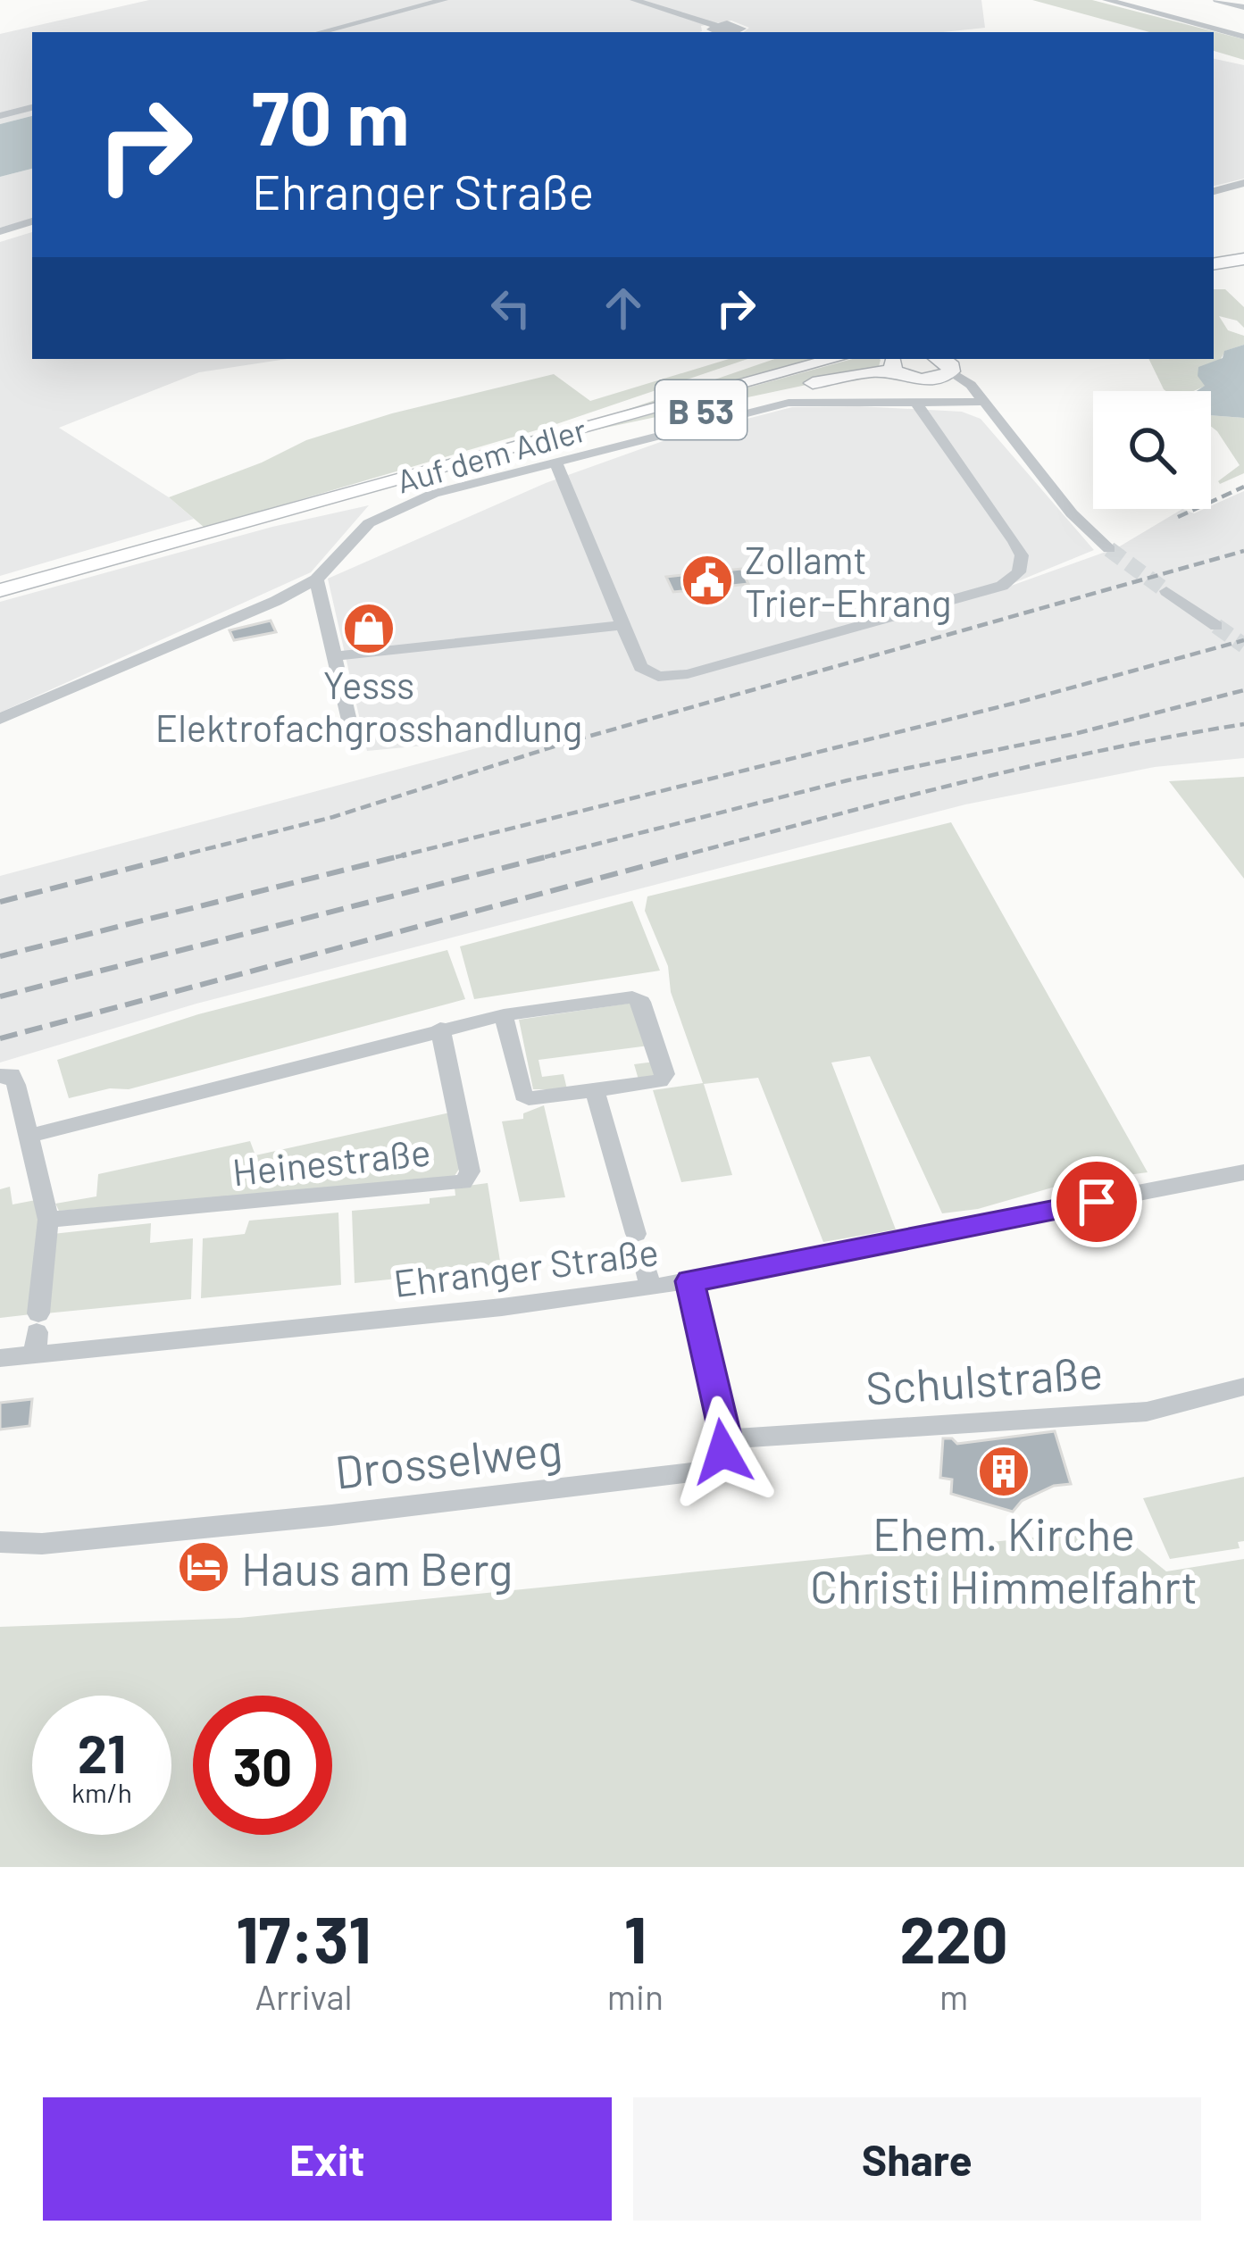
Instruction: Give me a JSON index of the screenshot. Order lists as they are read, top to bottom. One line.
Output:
{"streets":{"main road":["B 53"],"street":["Auf dem Adler","Heinestraße","Ehranger Straße","Schulstraße","Drosselweg"]},"crossings":[["Schulstraße","Drosselweg"]],"places":{"public building":["Zollamt Trier-Ehrang"],"shop":["Yesss Elektrofachgrosshandlung"],"building":["Ehem. Kirche Christi Himmelfahrt"],"hotel":["Haus am Berg"]},"page":{"turn":["70 m","Ehranger Straße"],"speed":"21 km/h","limit":"30","eta":["17:31","Arrival","1","min","220","m"],"buttons":["Exit","Share"]}}
